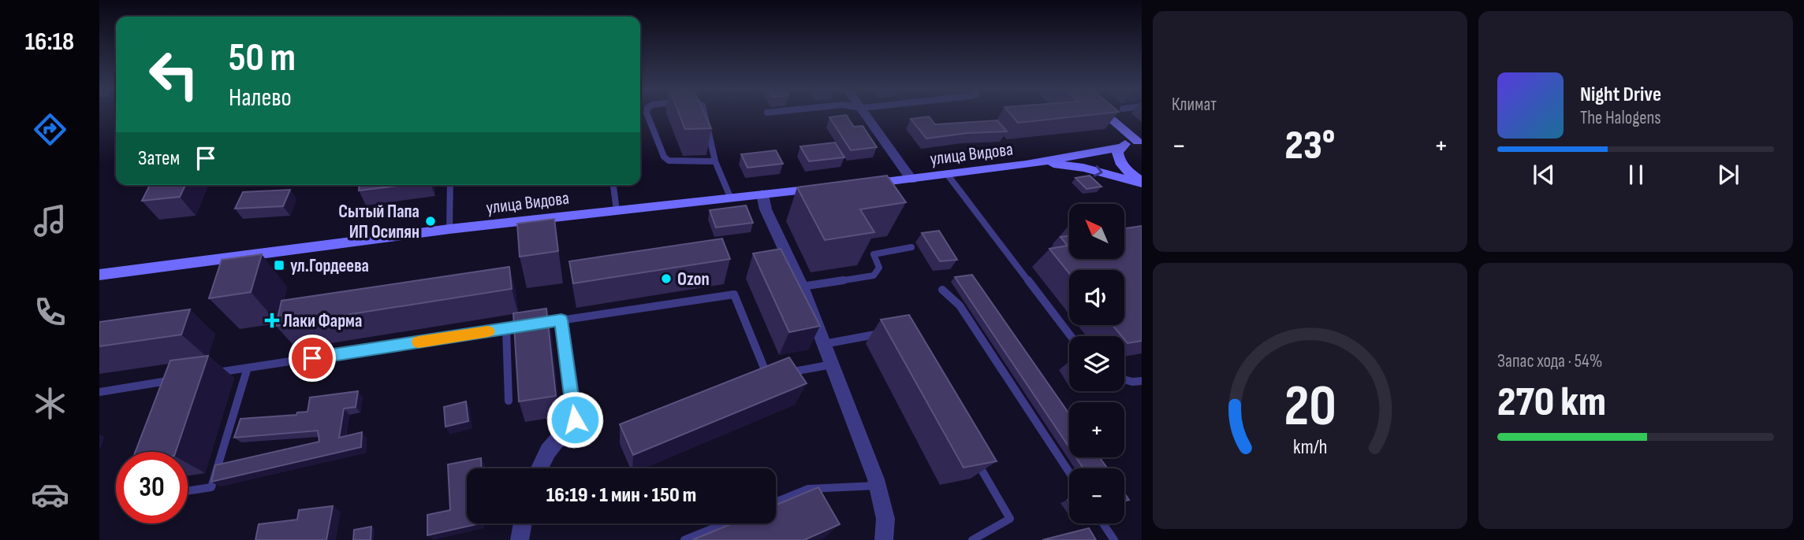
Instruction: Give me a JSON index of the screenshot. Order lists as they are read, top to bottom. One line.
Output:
{"streets":{"street":["улица Видова"]},"places":{"other":["Сытый Папа ИП Осипян","Ozon"],"transit":["ул.Гордеева"],"health":["Лаки Фарма"]},"north":"top left","page":{"tabs":"16:18","tile":["Климат",["Запас хода · 54%","270 km"]],"turn":["50 m","Налево"],"song":["Night Drive","The Halogens"],"heat":["−","23°","+"],"then":"Затем","map_buttons":["+","−"],"limit":"30","trip":"16:19 · 1 мин · 150 m","gauge":["20","km/h"]}}
